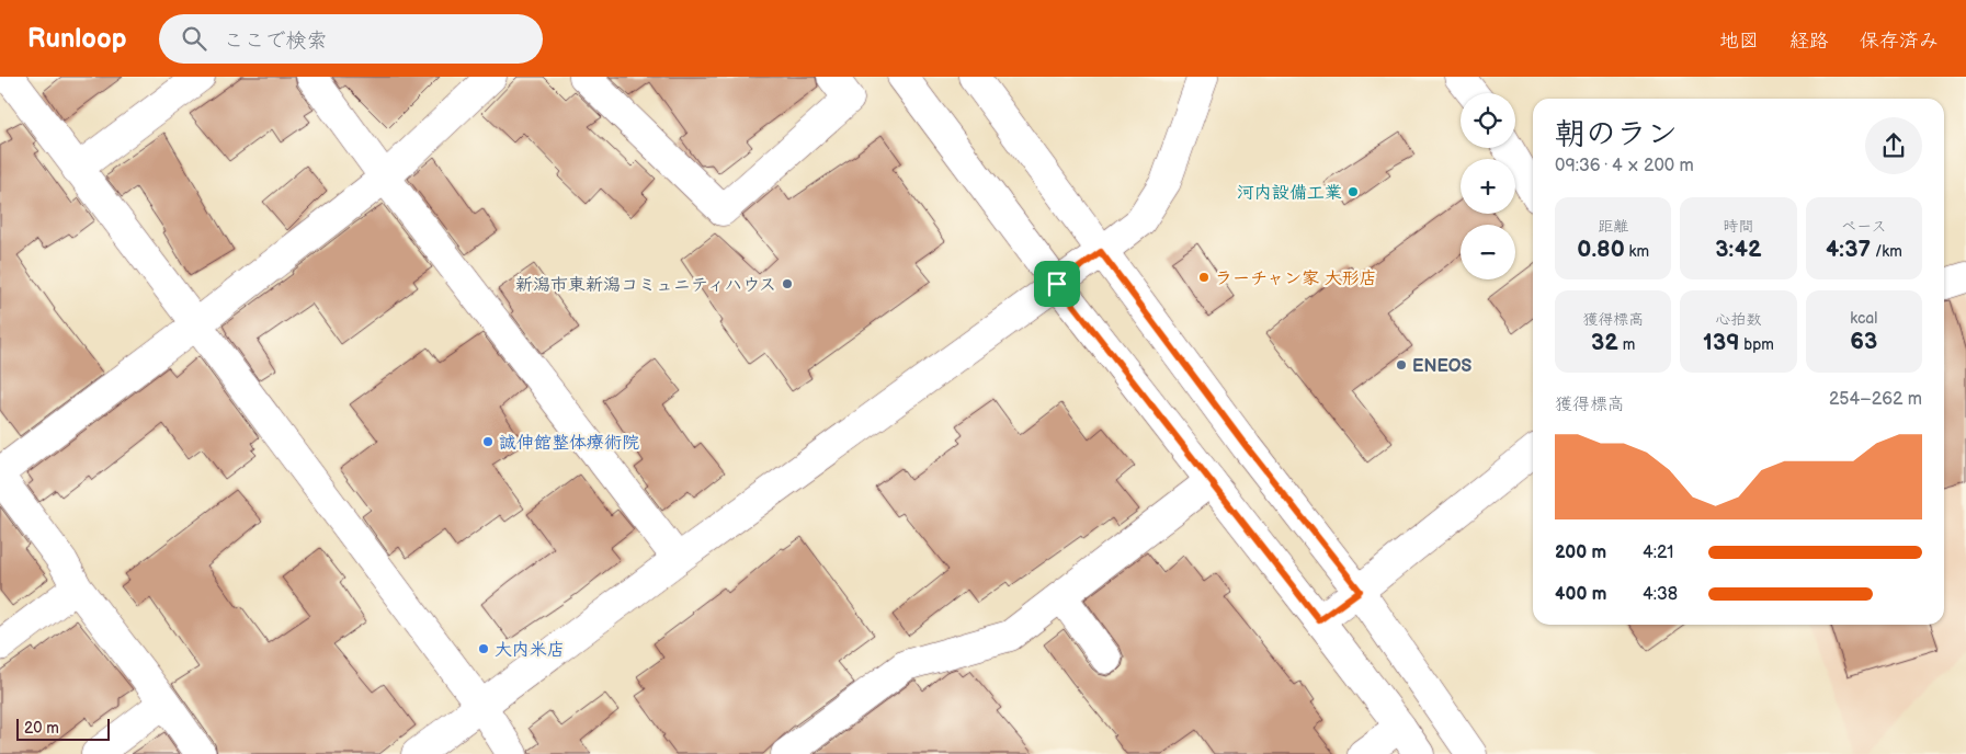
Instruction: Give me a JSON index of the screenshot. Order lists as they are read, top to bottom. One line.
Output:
{"places":["河内設備工業","ラーチャン家 大形店","新潟市東新潟コミュニティハウス","ENEOS","誠伸館整体療術院","大内米店"],"scale_bar":"20 m","page":{"header":"Runloop","search":"ここで検索","nav":["地図","経路","保存済み"],"map_buttons":["+","−"],"heading":["朝のラン","09:36 · 4 × 200 m"],"stats":[["距離","0.80 km"],["時間","3:42"],["ペース","4:37 /km"],["獲得標高","32 m"],["心拍数","139 bpm"],["kcal","63"]],"chart":["獲得標高","254–262 m"],"list":[{"name":"200 m","note":"4:21"},{"name":"400 m","note":"4:38"}],"scale":"20 m"}}
